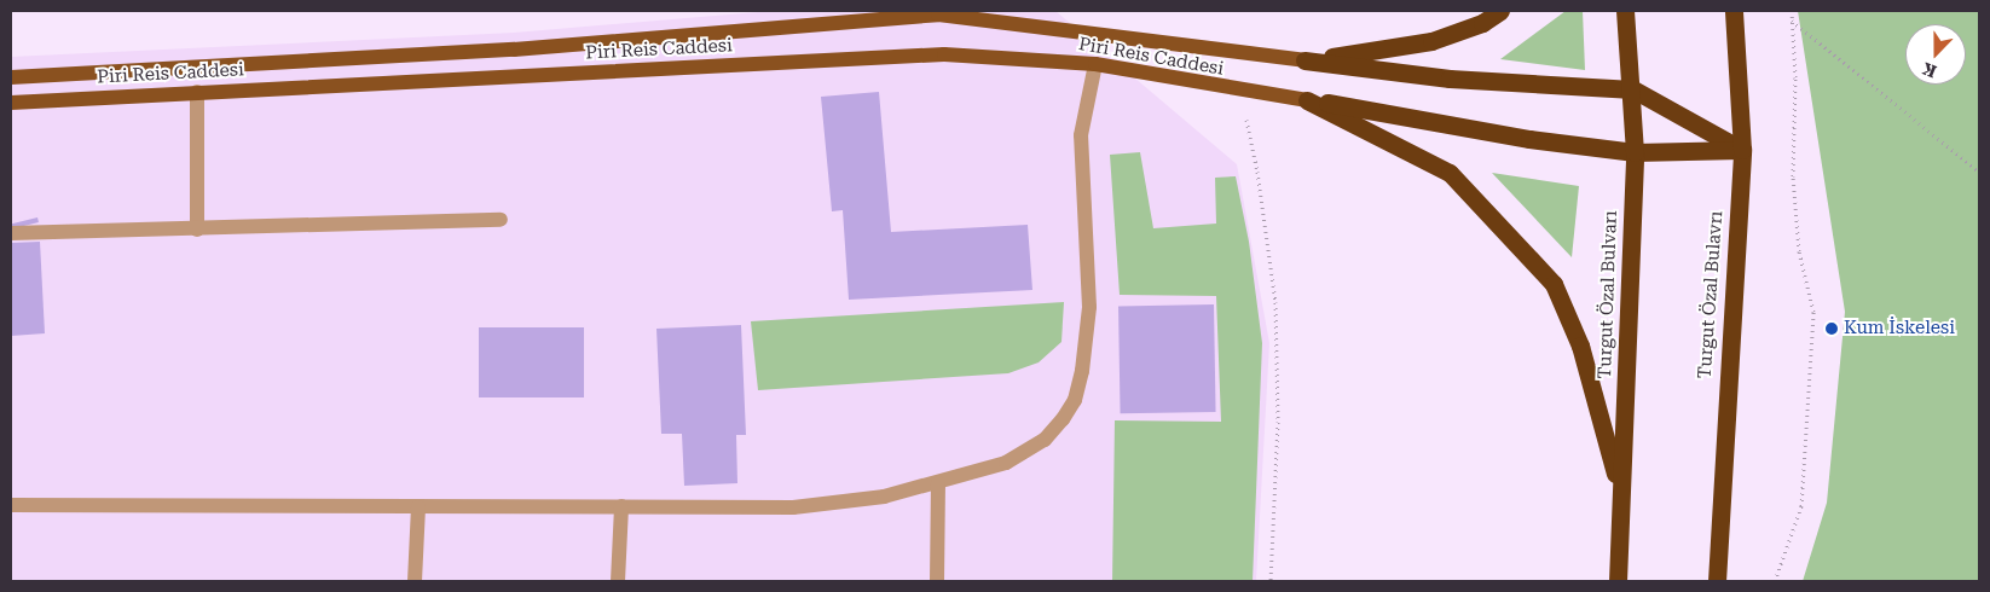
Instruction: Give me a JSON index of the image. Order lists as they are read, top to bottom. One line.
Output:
{"streets":{"highway":["Turgut Özal Bulvarı","Turgut Özal Bulavrı"],"main road":["Piri Reis Caddesi"]},"places":["Kum İskelesi"],"north":"bottom"}
